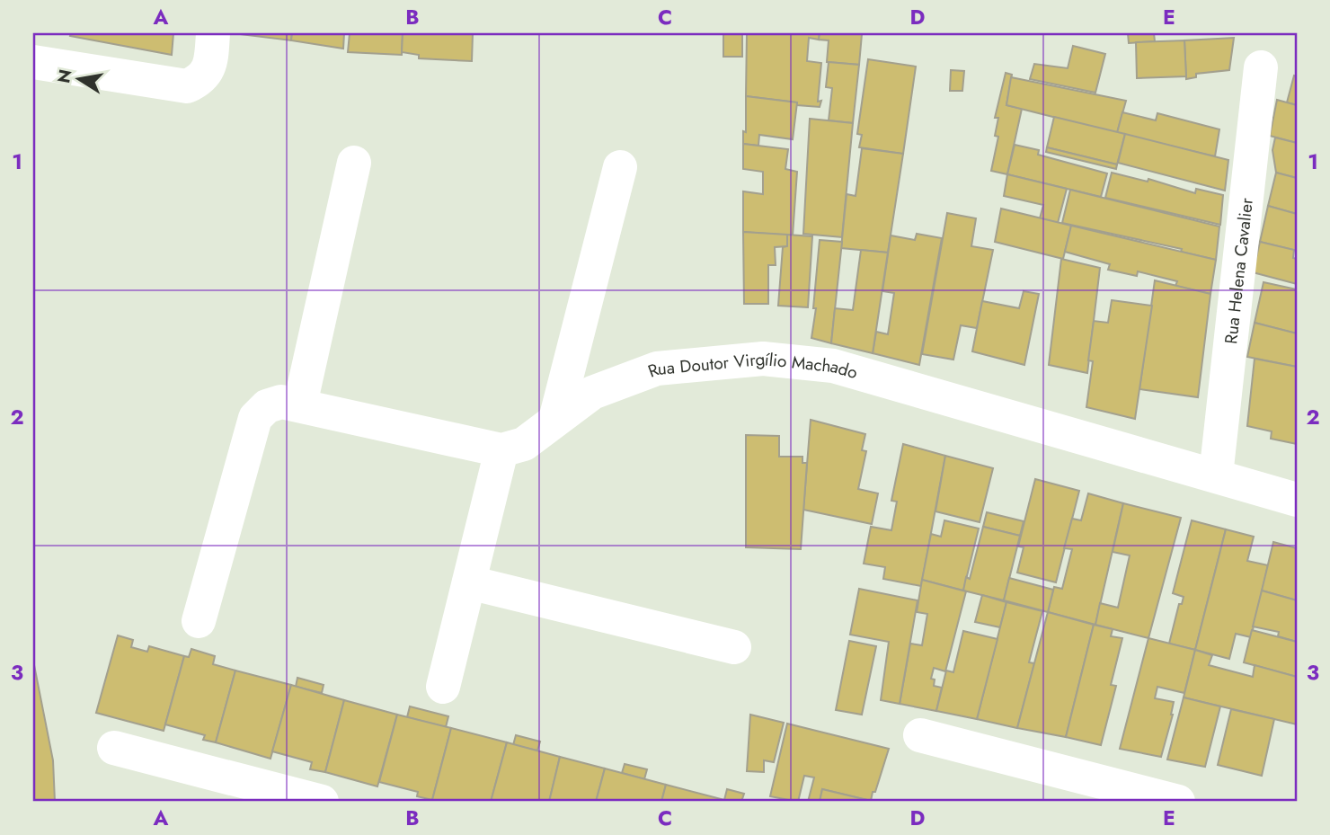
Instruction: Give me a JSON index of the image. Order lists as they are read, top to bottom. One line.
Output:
{"streets":{"street":["Rua Helena Cavalier","Rua Doutor Virgílio Machado"]},"crossings":[["Rua Helena Cavalier","Rua Doutor Virgílio Machado"]],"north":"left","grid":{"columns":["A","B","C","D","E"],"rows":["1","2","3"]}}
